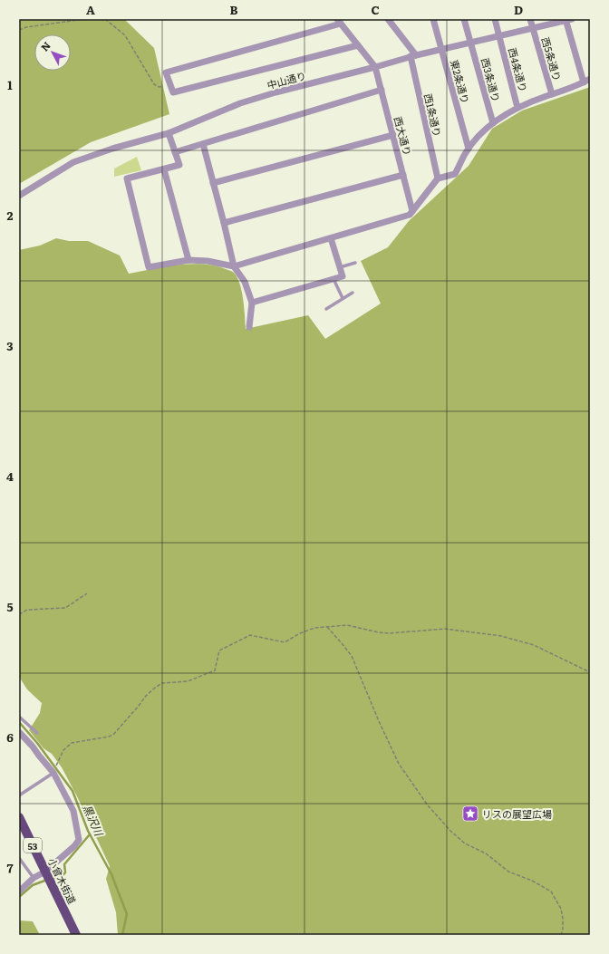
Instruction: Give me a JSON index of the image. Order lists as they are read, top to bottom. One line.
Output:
{"streets":{"main road":["53","小曾木街道"],"street":["西5条通り","西4条通り","中山通り","西3条通り","東2条通り","西1条通り","西大通り"]},"crossings":[["西5条通り","中山通り"],["西4条通り","中山通り"],["中山通り","西3条通り"],["中山通り","東2条通り"],["中山通り","西1条通り"],["中山通り","西大通り"]],"water":["黒沢川"],"places":{"place":["リスの展望広場"]},"north":"top left","grid":{"columns":["A","B","C","D"],"rows":["1","2","3","4","5","6","7"]}}
